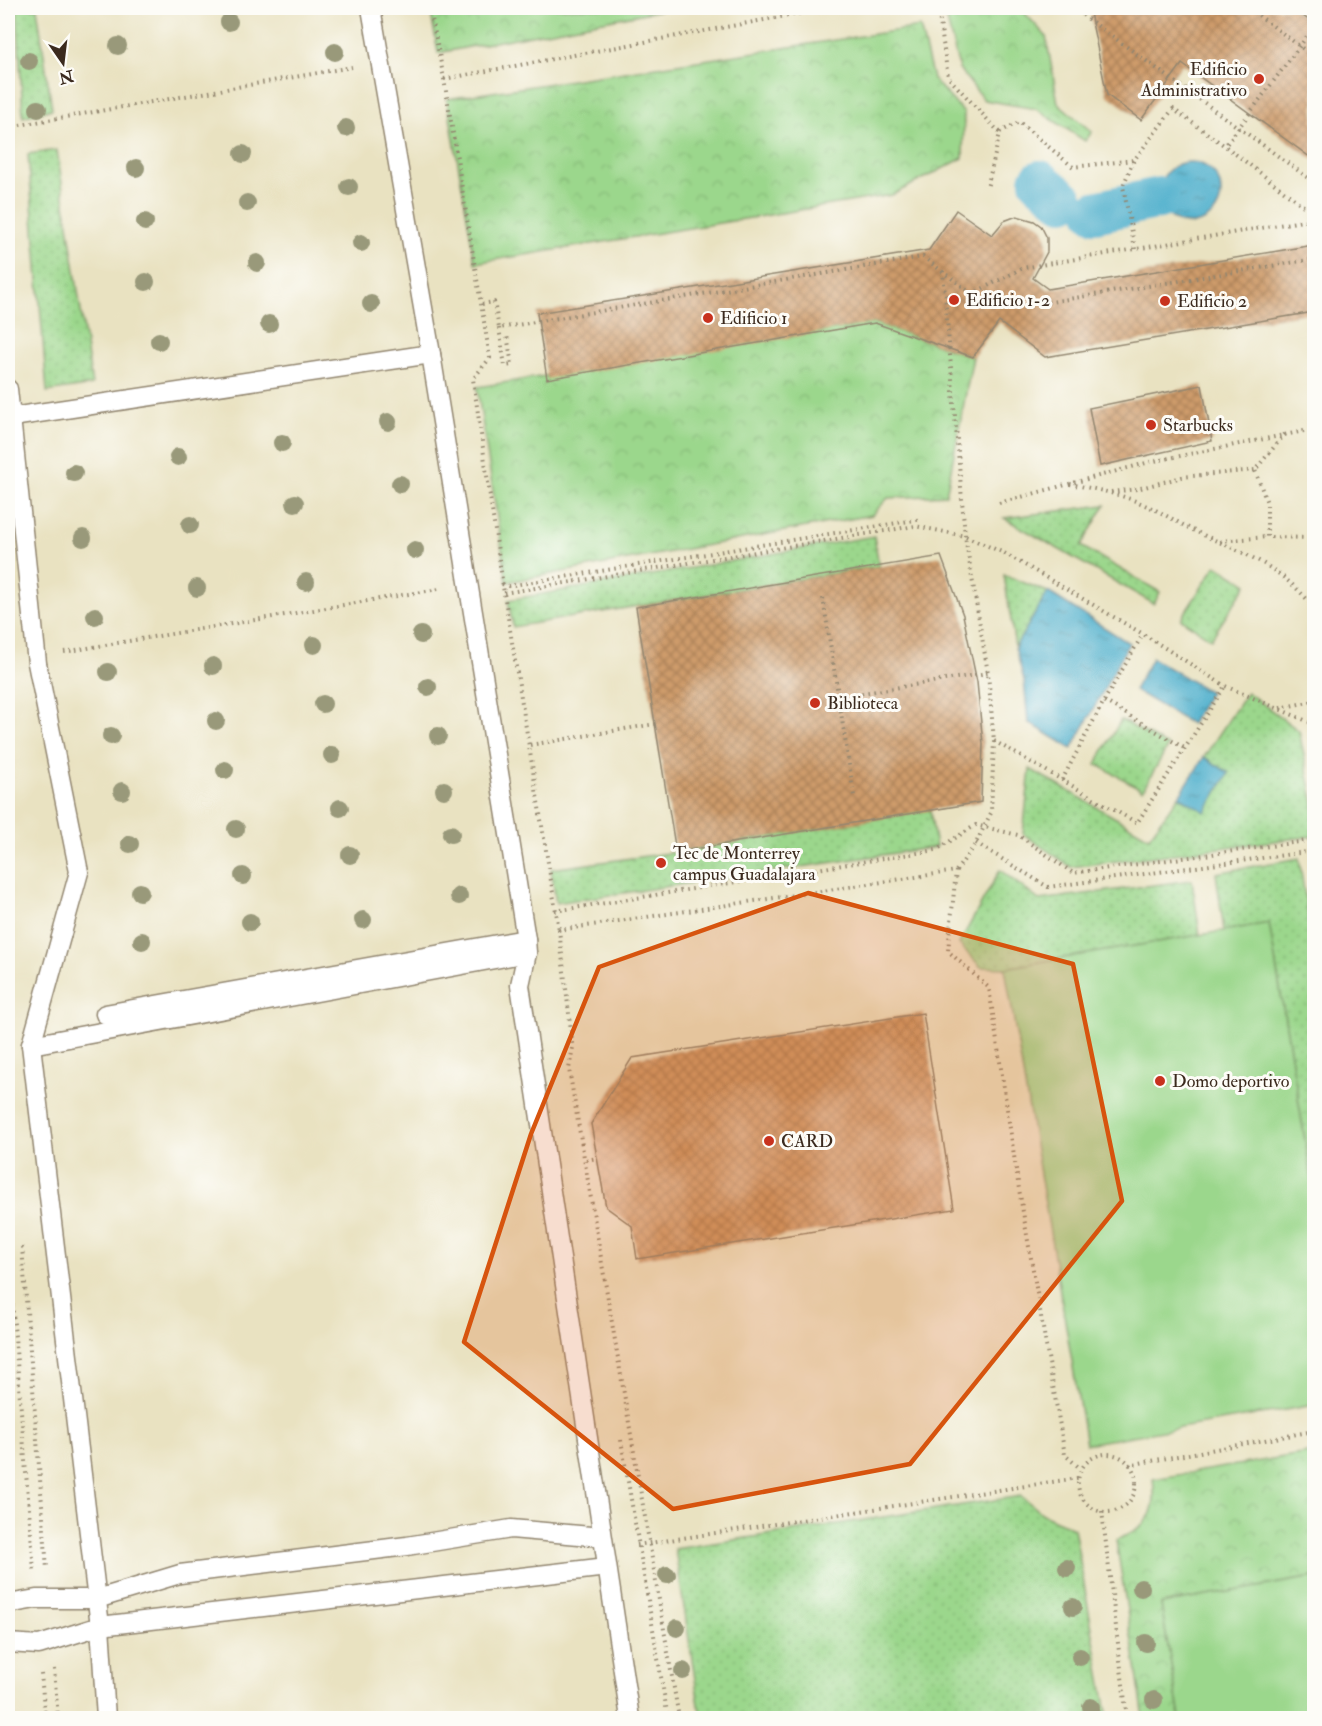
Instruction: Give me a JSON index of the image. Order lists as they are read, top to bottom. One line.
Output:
{"places":["Edificio Administrativo","Edificio 1-2","Edificio 2","Edificio 1","Starbucks","Biblioteca","Tec de Monterrey campus Guadalajara","Domo deportivo","CARD"],"north":"bottom"}
